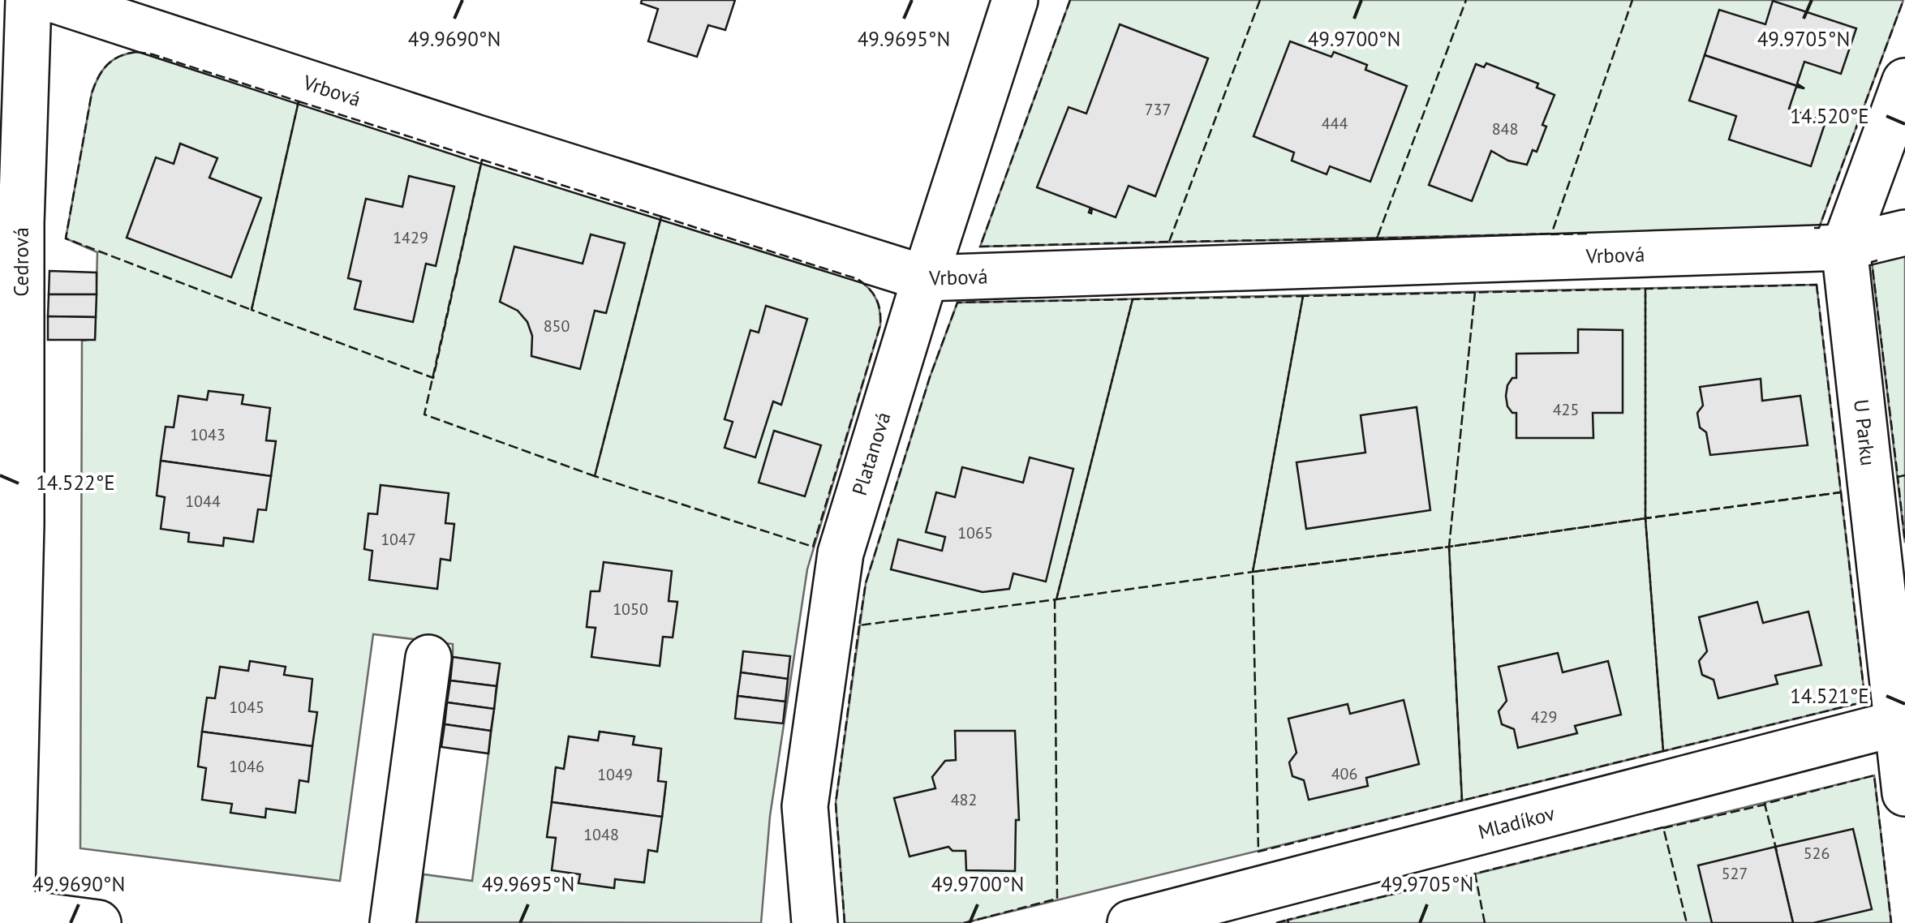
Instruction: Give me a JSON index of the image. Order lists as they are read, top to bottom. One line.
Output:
{"streets":{"street":["Vrbová","Cedrová","U Parku","Platanová","Mladíkov"]},"crossings":[["Vrbová","U Parku"],["Vrbová","Platanová"],["U Parku","Mladíkov"]],"house_numbers":["737","444","848","1429","850","425","1043","1044","1065","1047","1050","1045","429","1046","406","1049","482","1048","526","527"],"coordinates":["49.9690°N","49.9695°N","49.9700°N","49.9705°N","14.520°E","14.522°E","14.521°E"]}
